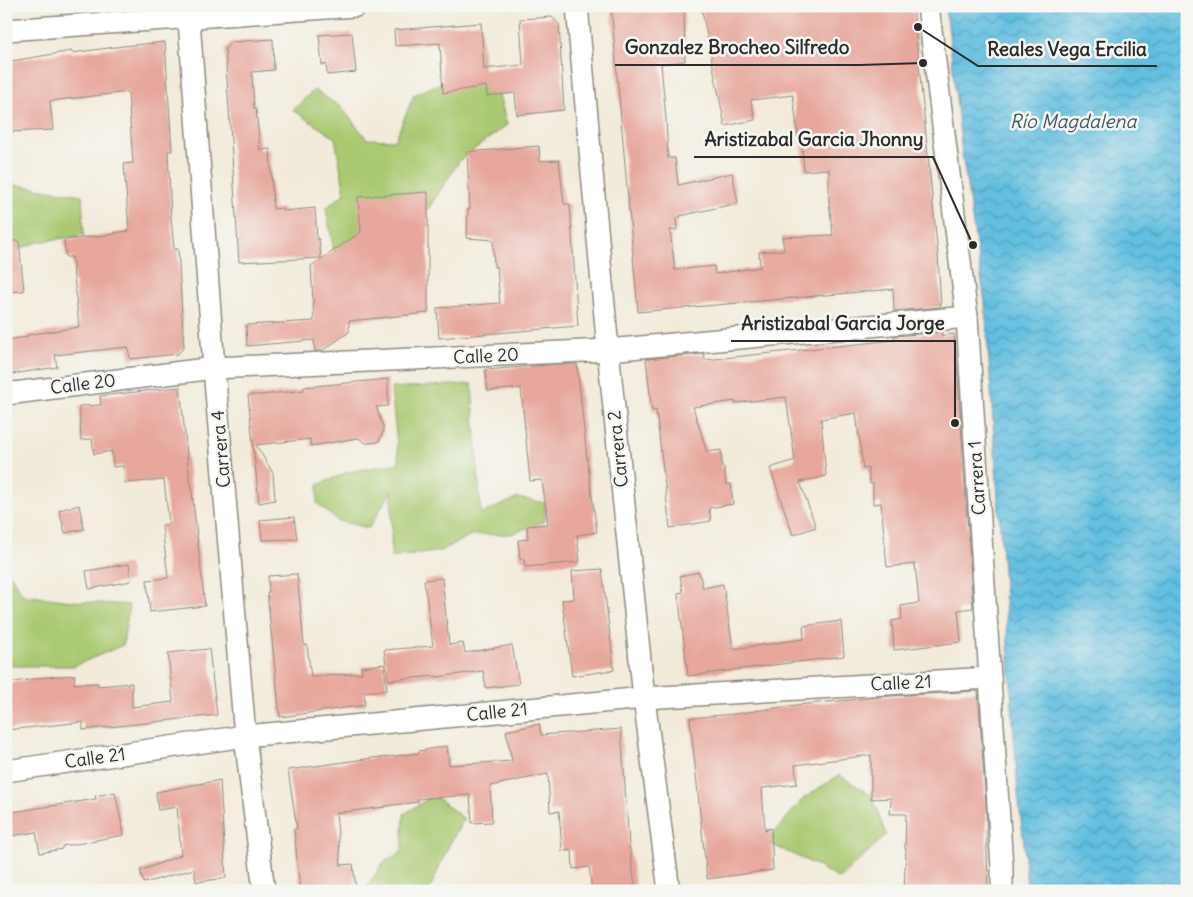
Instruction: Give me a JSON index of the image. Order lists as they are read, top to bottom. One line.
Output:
{"streets":{"street":["Calle 20","Carrera 4","Carrera 2","Carrera 1","Calle 21"]},"crossings":[["Calle 20","Carrera 4"],["Calle 20","Carrera 2"],["Calle 20","Carrera 1"],["Carrera 4","Calle 21"],["Carrera 2","Calle 21"],["Carrera 1","Calle 21"]],"water":["Río Magdalena"],"places":["Reales Vega Ercilia","Gonzalez Brocheo Silfredo","Aristizabal Garcia Jhonny","Aristizabal Garcia Jorge"]}
